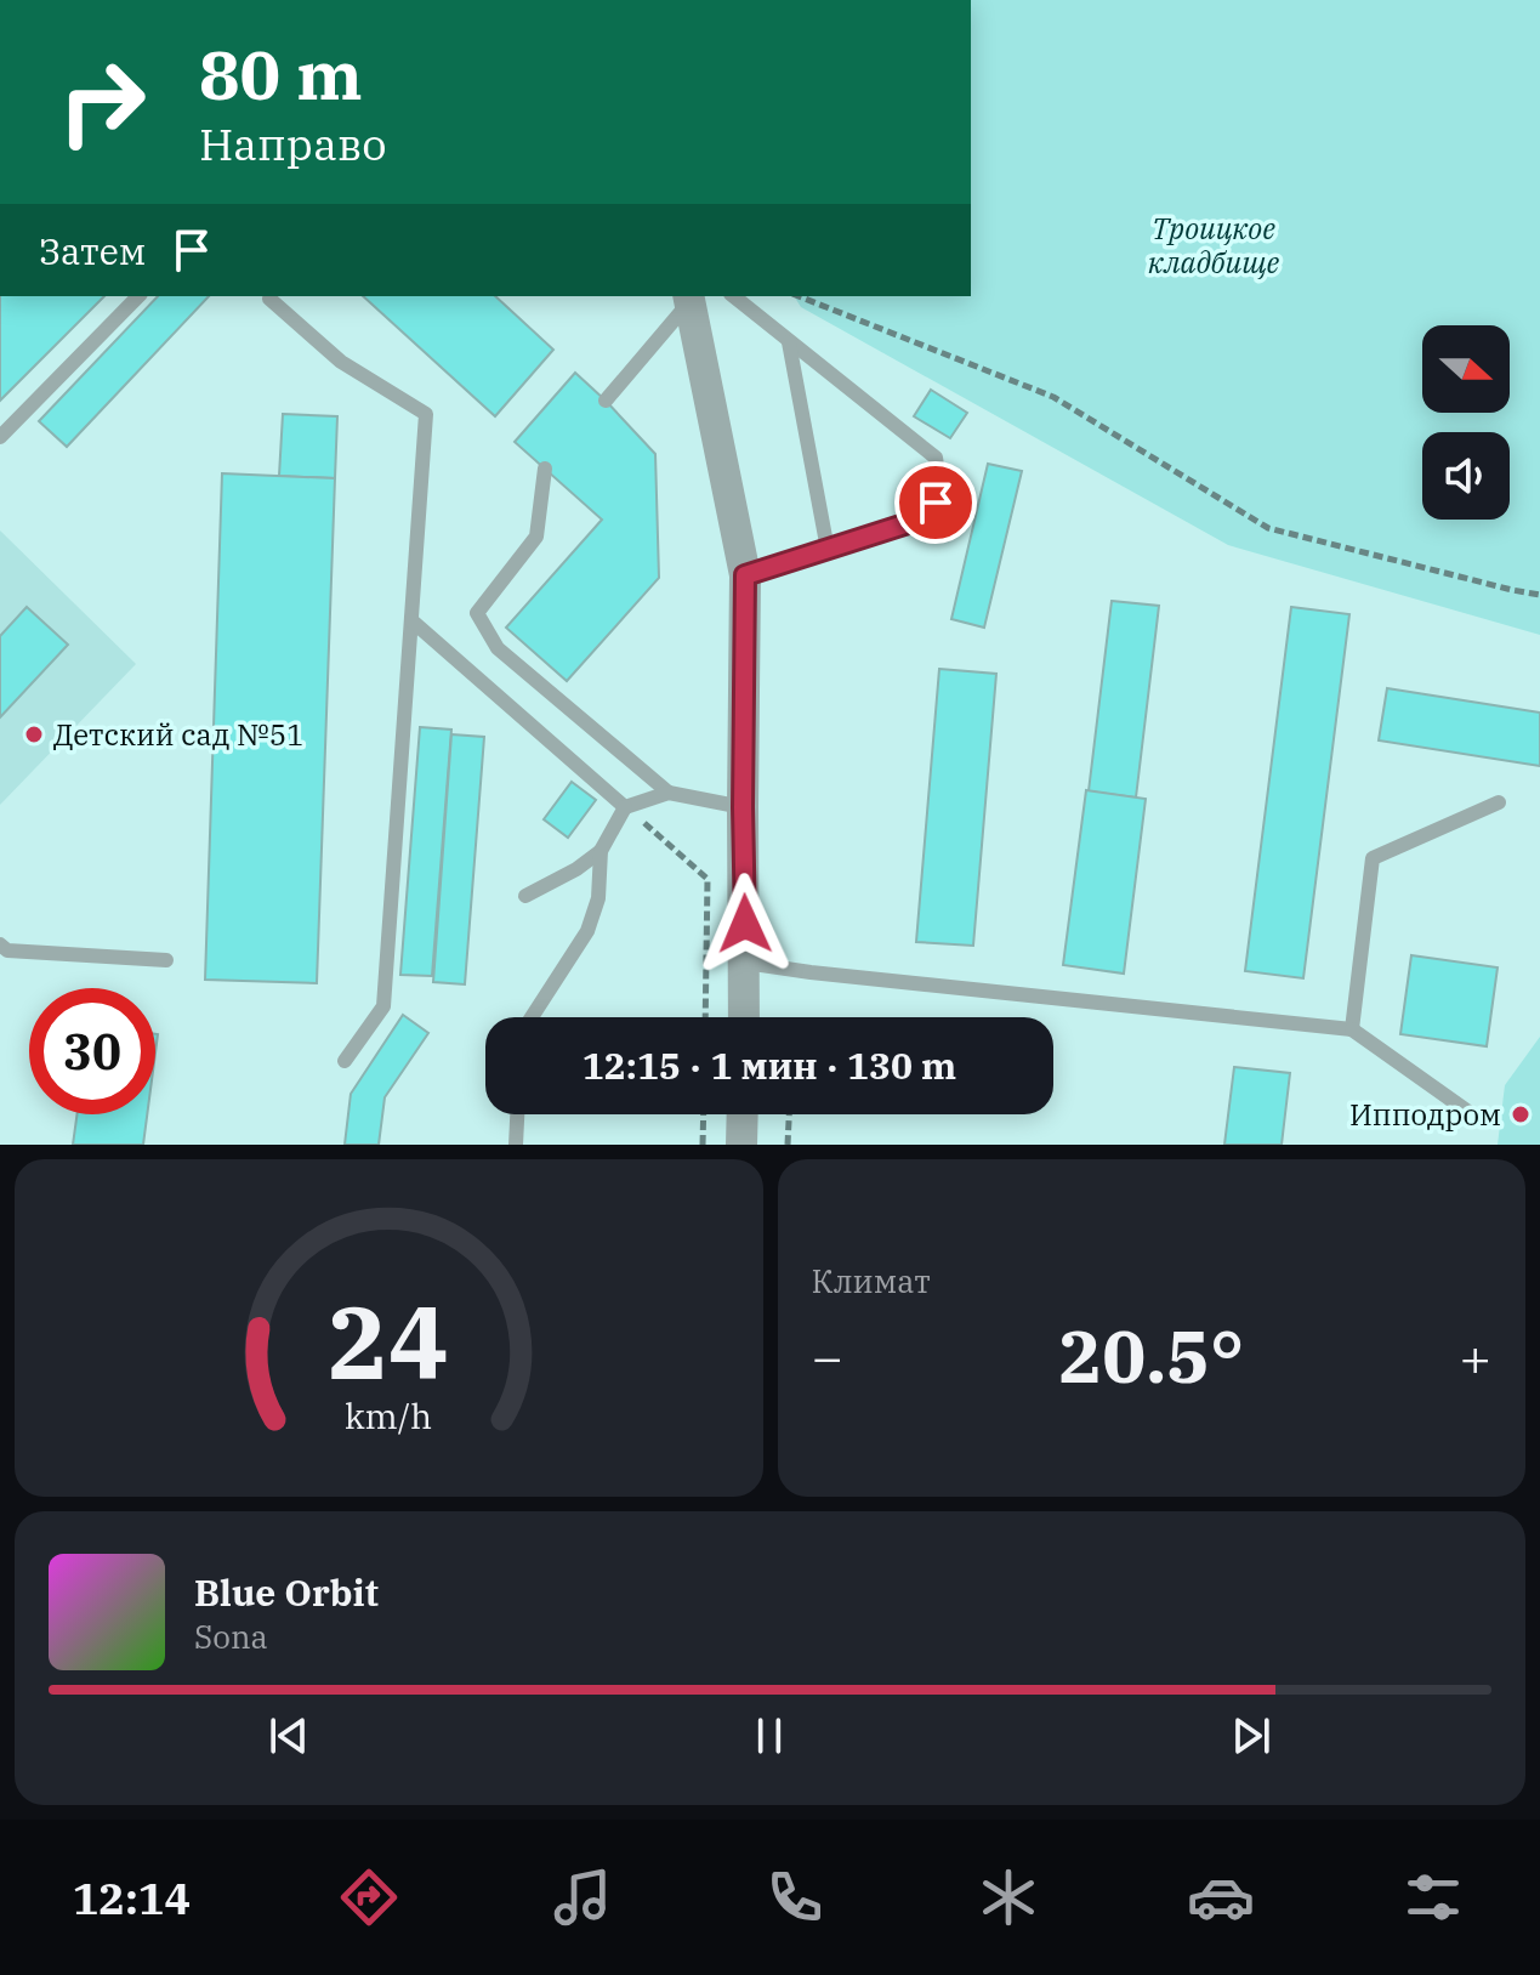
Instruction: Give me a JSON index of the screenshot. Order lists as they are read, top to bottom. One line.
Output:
{"parks":["Троицкое кладбище"],"places":["Детский сад №51","Ипподром"],"north":"right","page":{"turn":["80 m","Направо"],"then":"Затем","limit":"30","trip":"12:15 · 1 мин · 130 m","tile":"Климат","heat":["−","20.5°","+"],"song":["Blue Orbit","Sona"],"tabs":"12:14","gauge":["24","km/h"]}}
